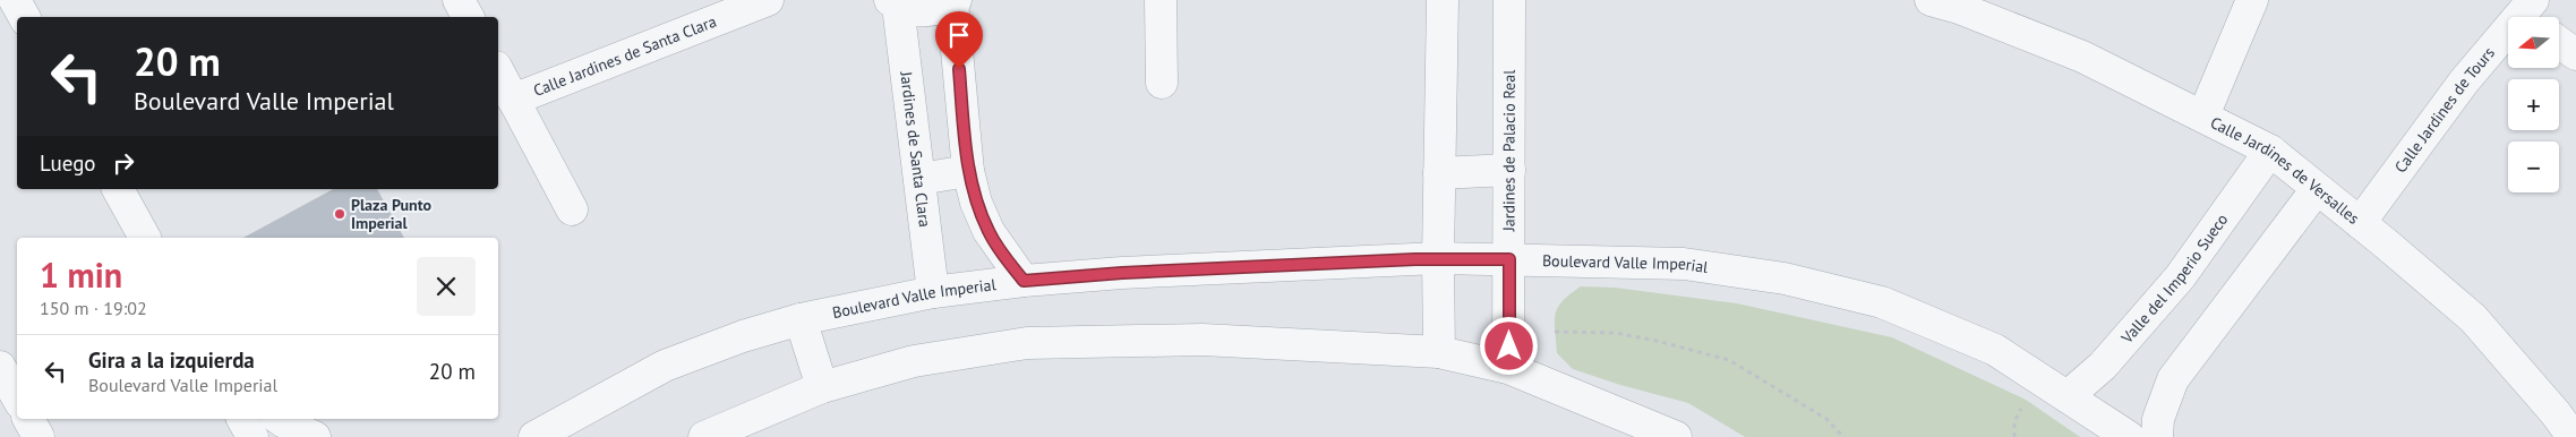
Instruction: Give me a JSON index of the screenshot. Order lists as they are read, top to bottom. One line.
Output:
{"streets":{"street":["Calle Jardines de Santa Clara","Calle Jardines de Tours","Jardines de Santa Clara","Jardines de Palacio Real","Calle Jardines de Versalles","Boulevard Valle Imperial","Valle del Imperio Sueco"]},"crossings":[["Calle Jardines de Tours","Calle Jardines de Versalles"],["Jardines de Santa Clara","Boulevard Valle Imperial"],["Jardines de Palacio Real","Boulevard Valle Imperial"],["Calle Jardines de Versalles","Valle del Imperio Sueco"],["Boulevard Valle Imperial","Valle del Imperio Sueco"]],"places":["Plaza Punto Imperial"],"north":"left","page":{"map_buttons":["+","−"],"turn":["20 m","Boulevard Valle Imperial"],"then":"Luego","heading":["1 min","150 m · 19:02"],"list":[{"name":"Gira a la izquierda","note":"Boulevard Valle Imperial","value":"20 m"}]}}
